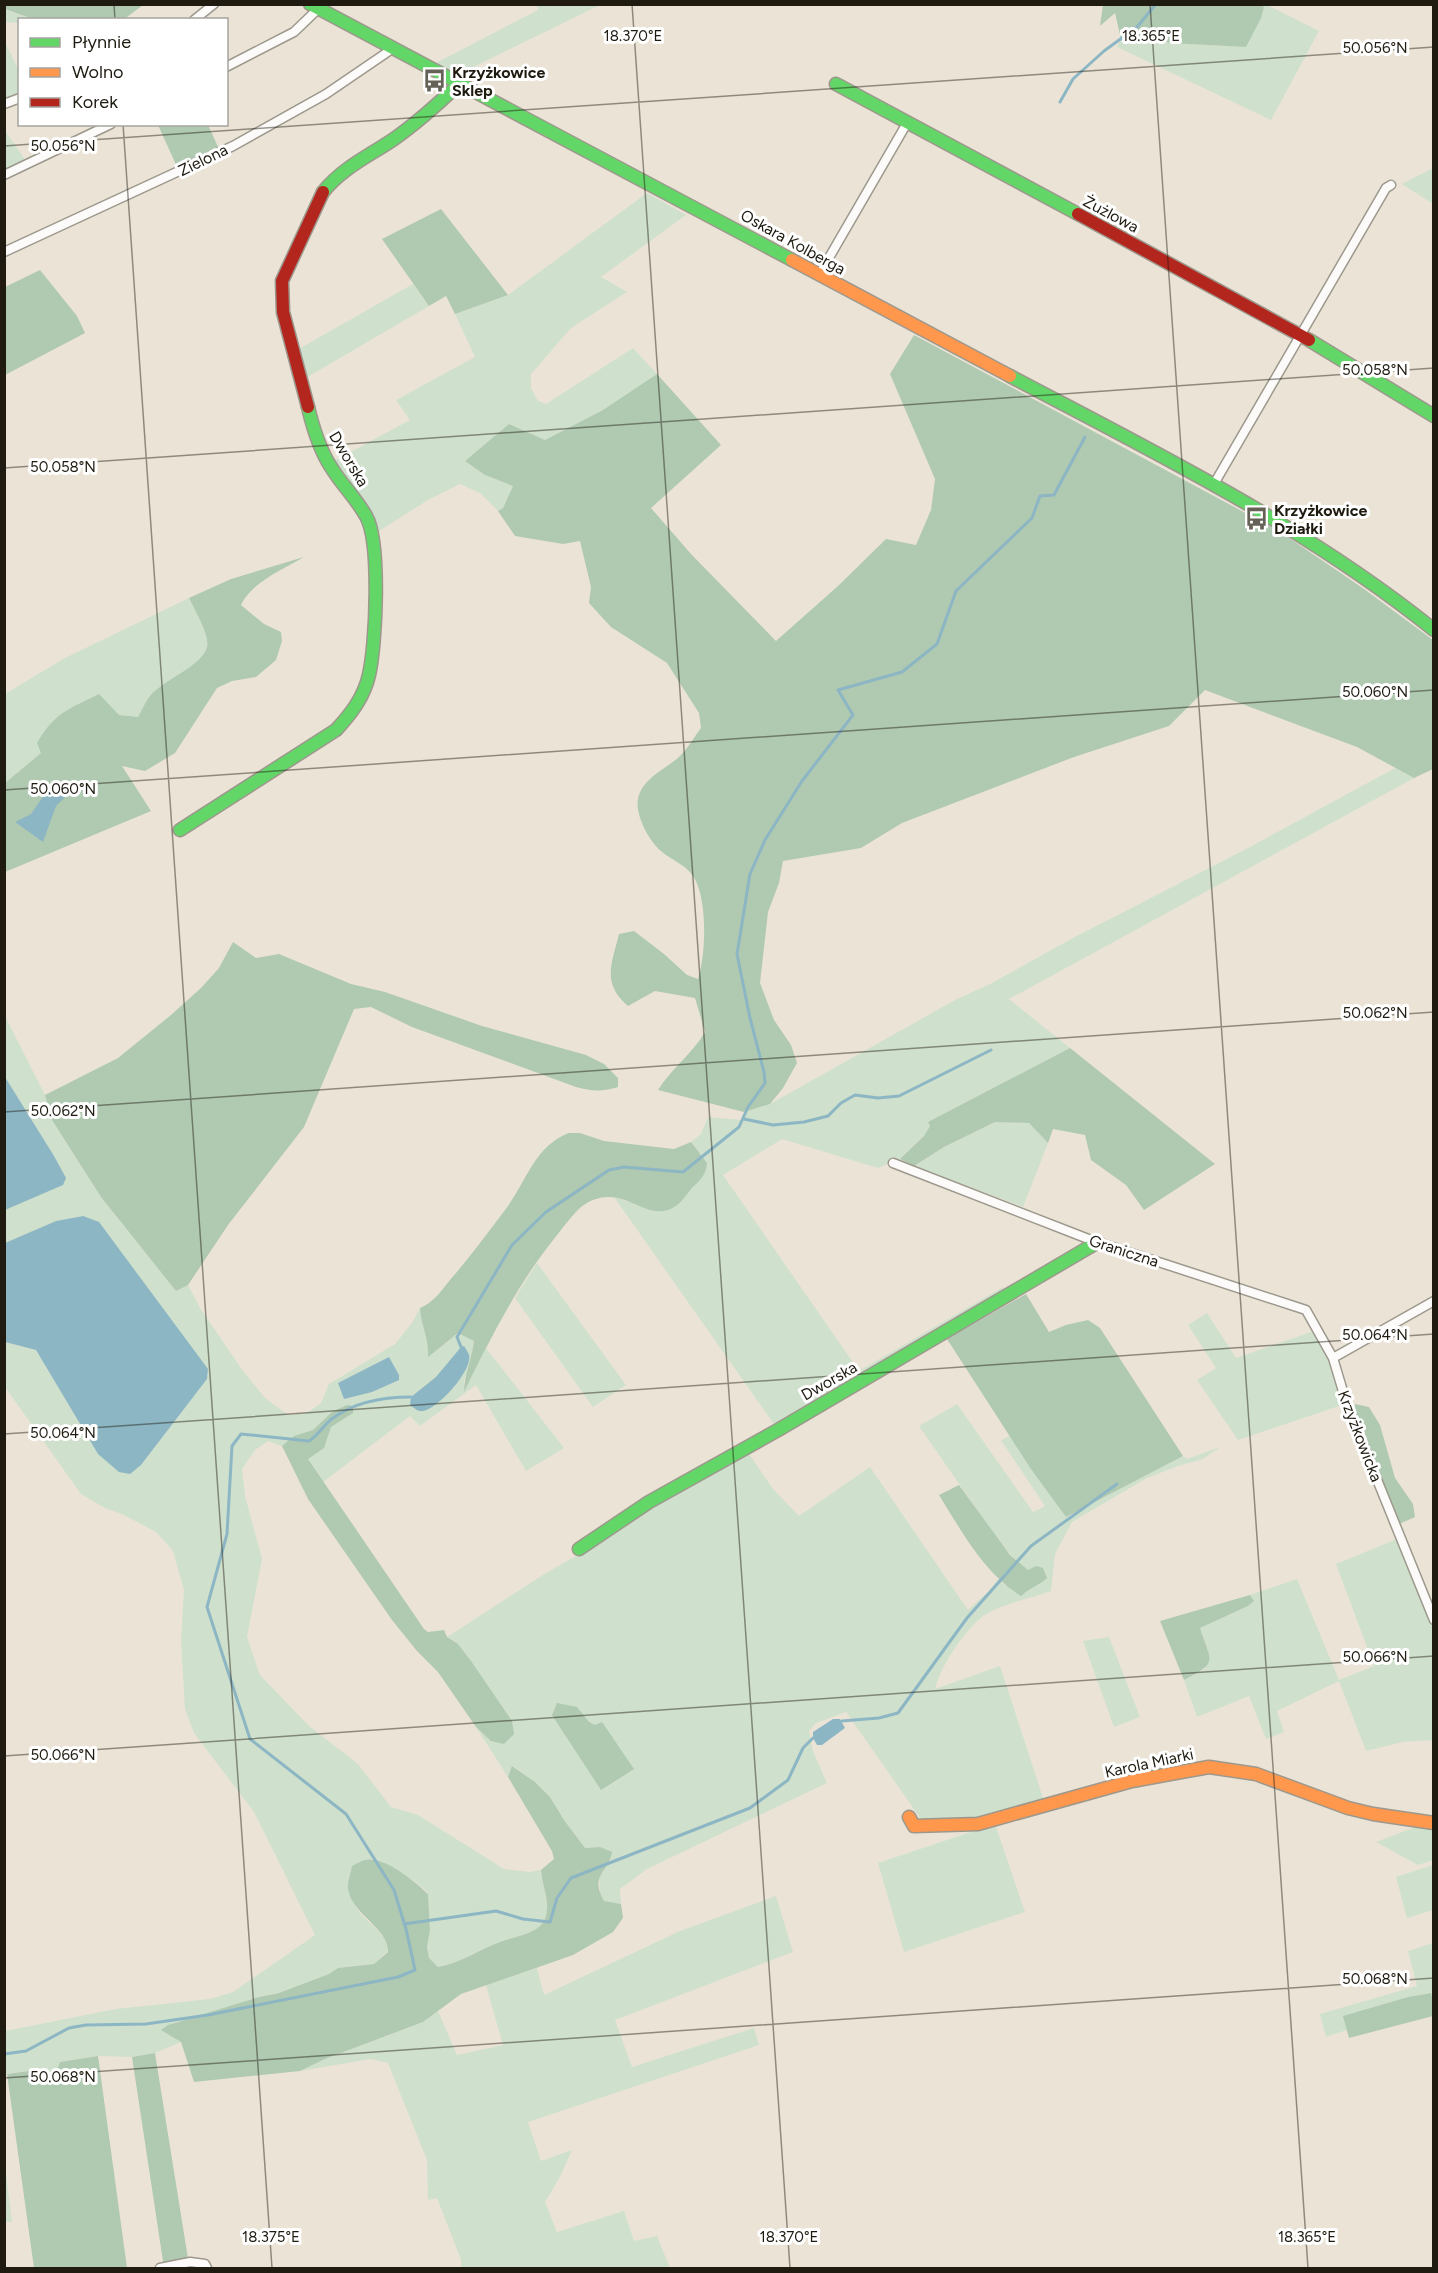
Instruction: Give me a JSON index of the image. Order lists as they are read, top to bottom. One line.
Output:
{"streets":{"street":["Zielona","Żużlowa","Oskara Kolberga","Dworska","Graniczna","Krzyżkowicka","Karola Miarki"]},"crossings":[["Zielona","Oskara Kolberga"],["Oskara Kolberga","Dworska"],["Dworska","Graniczna"],["Graniczna","Krzyżkowicka"]],"places":{"bus stop":["Krzyżkowice Sklep","Krzyżkowice Działki"]},"legend":["Płynnie","Wolno","Korek"],"coordinates":["18.370°E","18.365°E","50.056°N","50.058°N","50.060°N","50.062°N","50.064°N","50.066°N","50.068°N","18.375°E"]}
